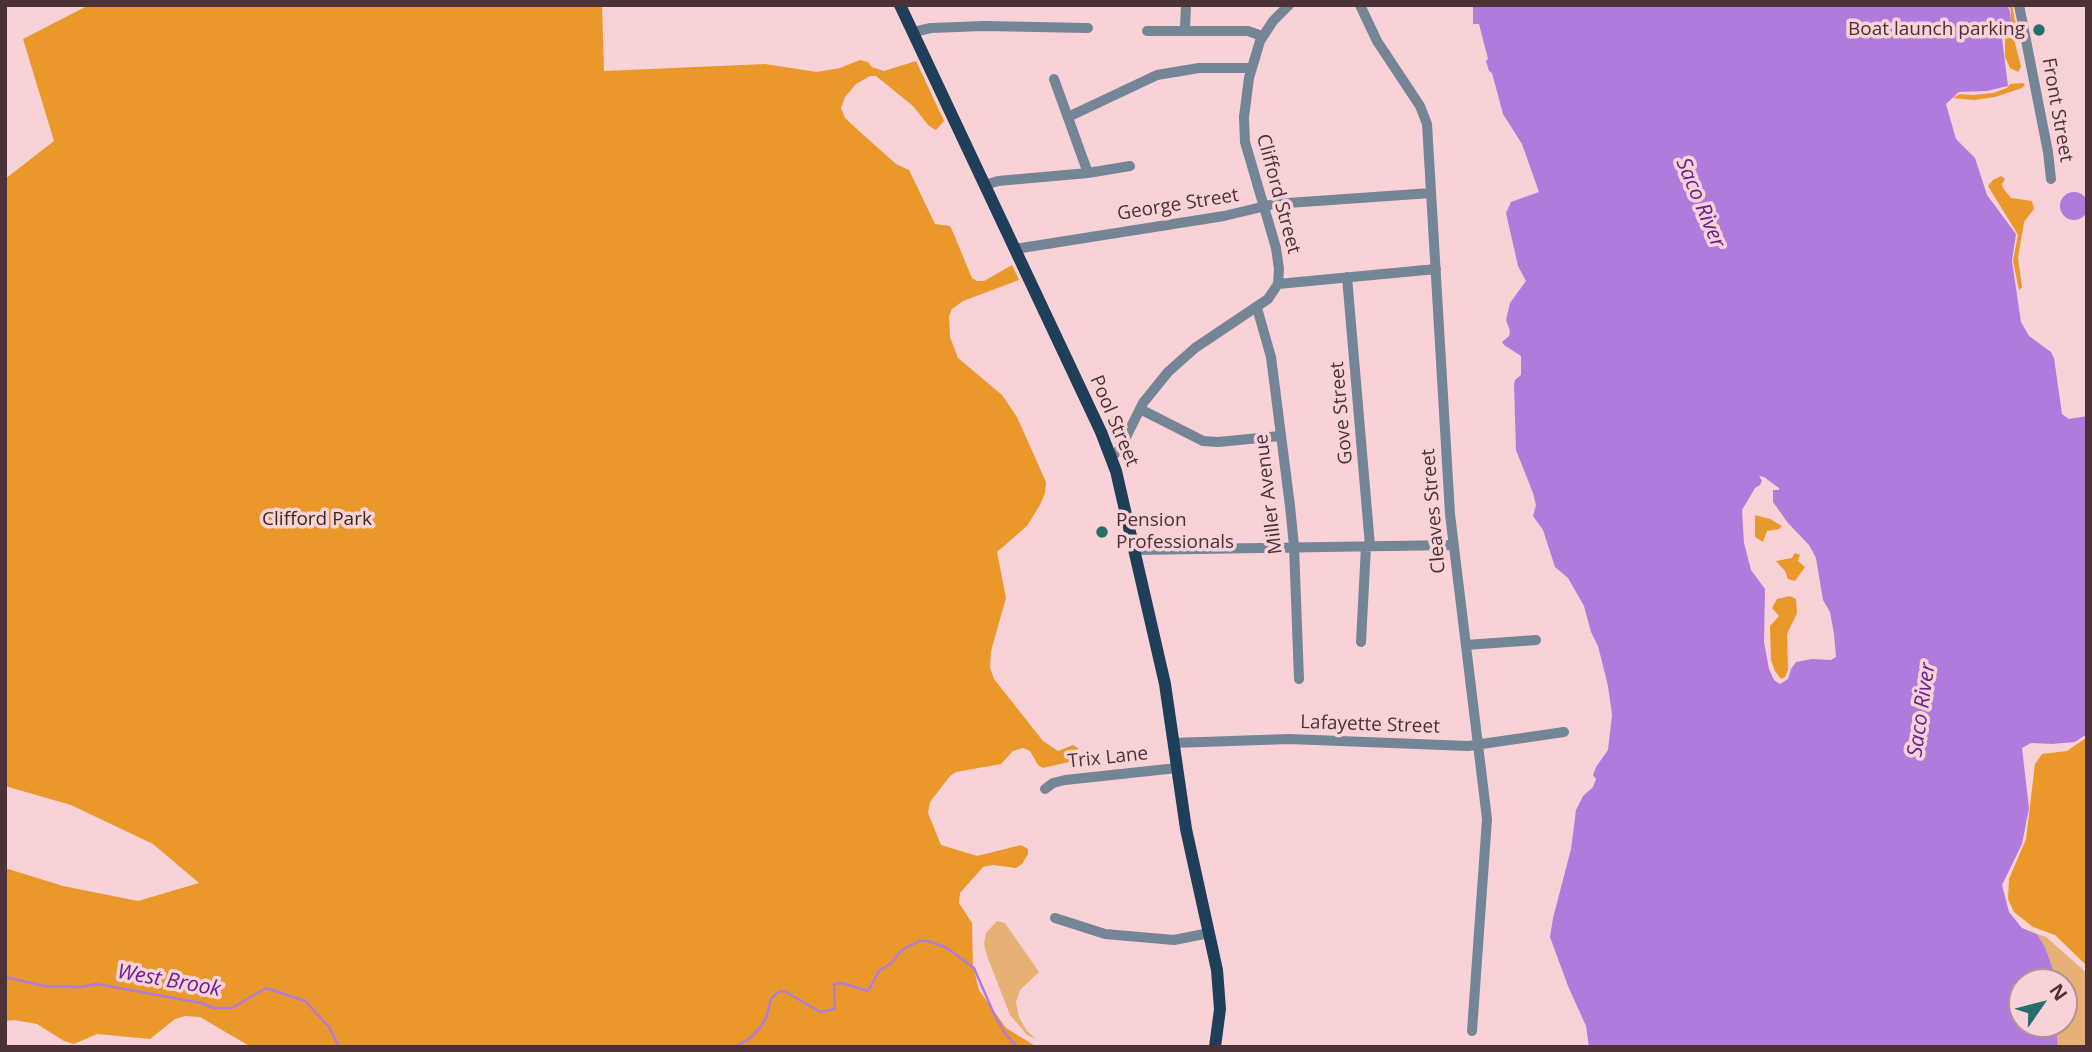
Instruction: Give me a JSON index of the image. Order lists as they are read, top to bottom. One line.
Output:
{"streets":{"main road":["Pool Street"],"street":["Front Street","Clifford Street","George Street","Gove Street","Miller Avenue","Cleaves Street","Lafayette Street","Trix Lane"]},"crossings":[["Clifford Street","George Street"],["Clifford Street","Pool Street"],["Clifford Street","Miller Avenue"],["George Street","Pool Street"],["George Street","Cleaves Street"],["Pool Street","Lafayette Street"],["Pool Street","Trix Lane"],["Cleaves Street","Lafayette Street"]],"water":["Saco River","West Brook"],"parks":["Clifford Park"],"places":["Boat launch parking","Pension Professionals"],"north":"top right"}
